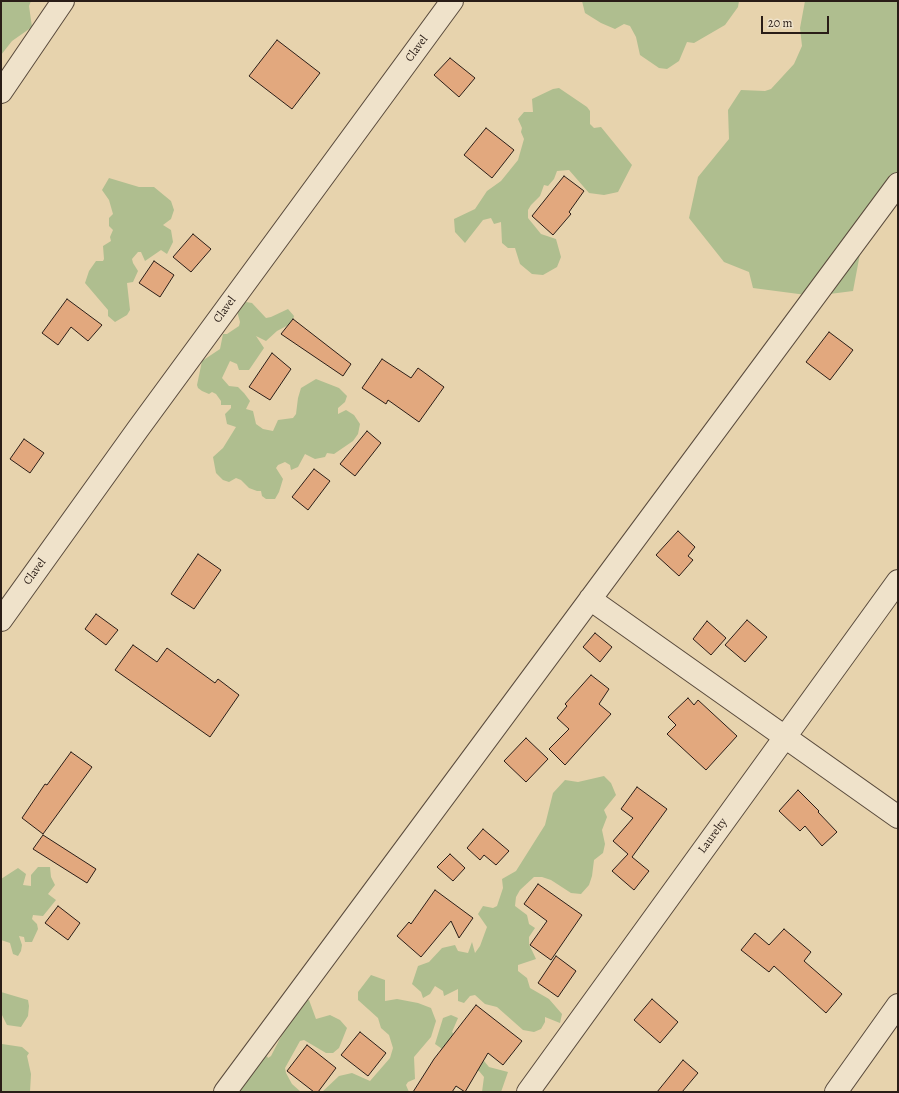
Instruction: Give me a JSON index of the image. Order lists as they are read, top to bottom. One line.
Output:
{"streets":{"street":["Clavel","Laurelty"]},"scale_bar":"20 m"}
